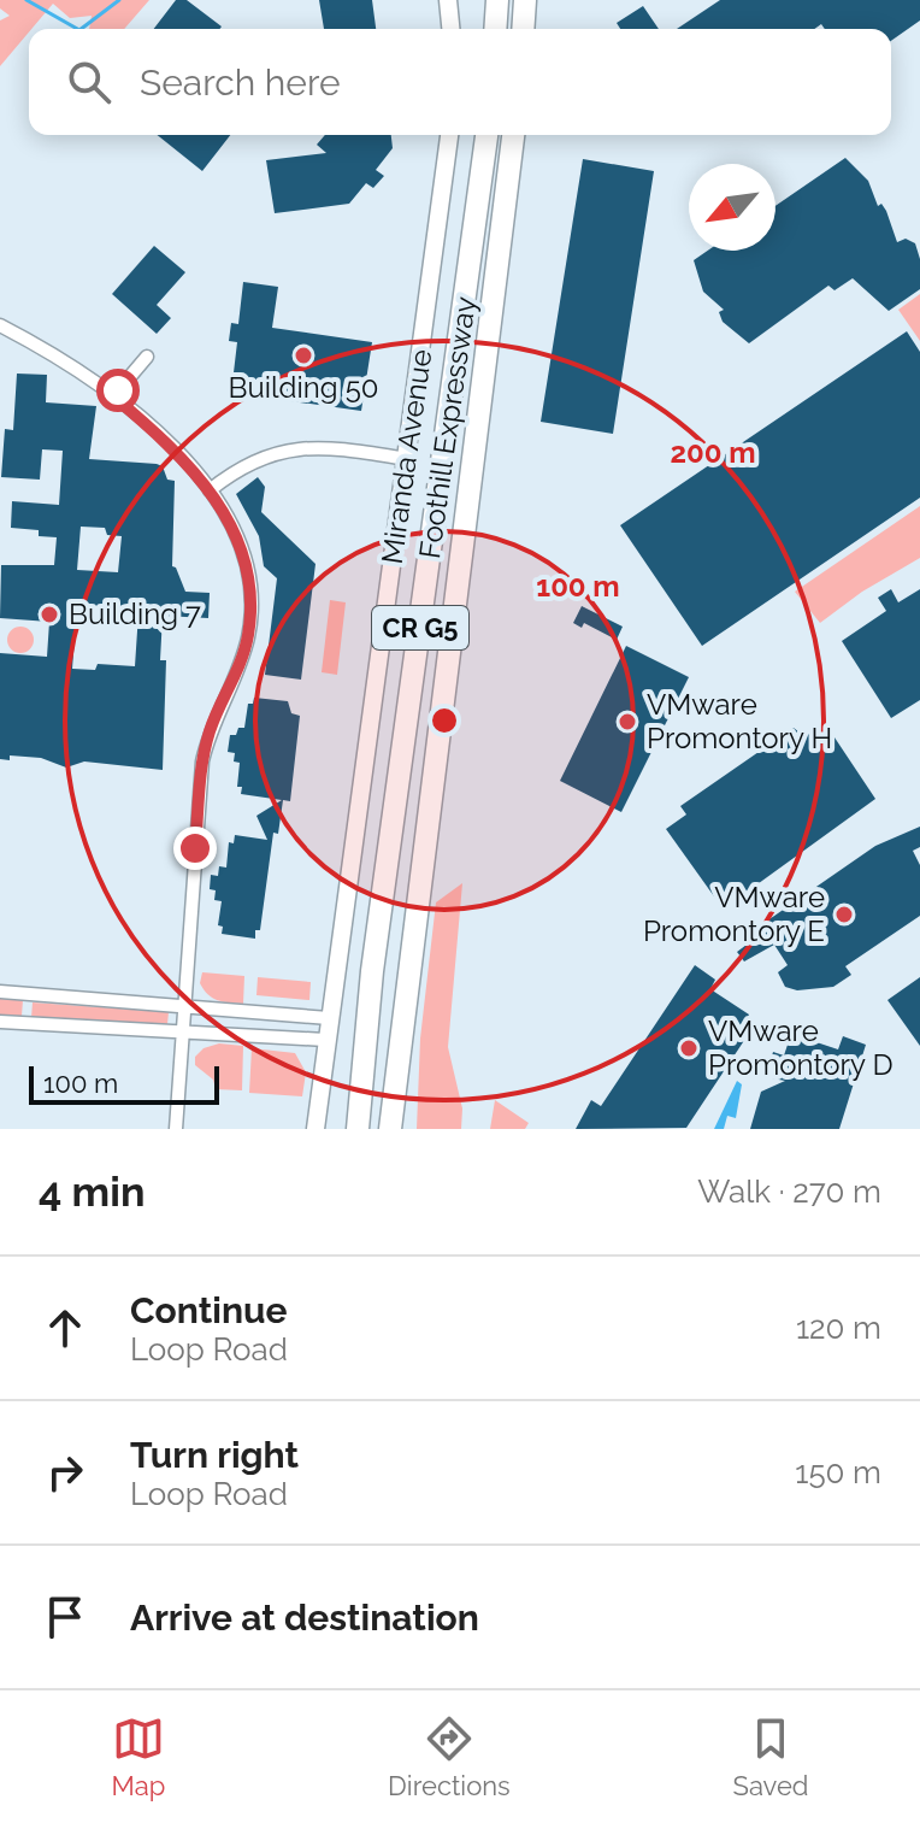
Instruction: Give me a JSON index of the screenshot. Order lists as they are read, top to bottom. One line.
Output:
{"streets":{"highway":["Foothill Expressway","CR G5"],"street":["Miranda Avenue"]},"places":["Building 50","Building 7","VMware Promontory H","VMware Promontory E","VMware Promontory D"],"scale_bar":"100 m","north":"bottom left","page":{"search":"Search here","scale":"100 m","heading":["4 min","Walk · 270 m"],"list":[["Continue","Loop Road","120 m"],["Turn right","Loop Road","150 m"],"Arrive at destination"],"nav":["Map","Directions","Saved"]},"rings":["200 m","100 m"]}
